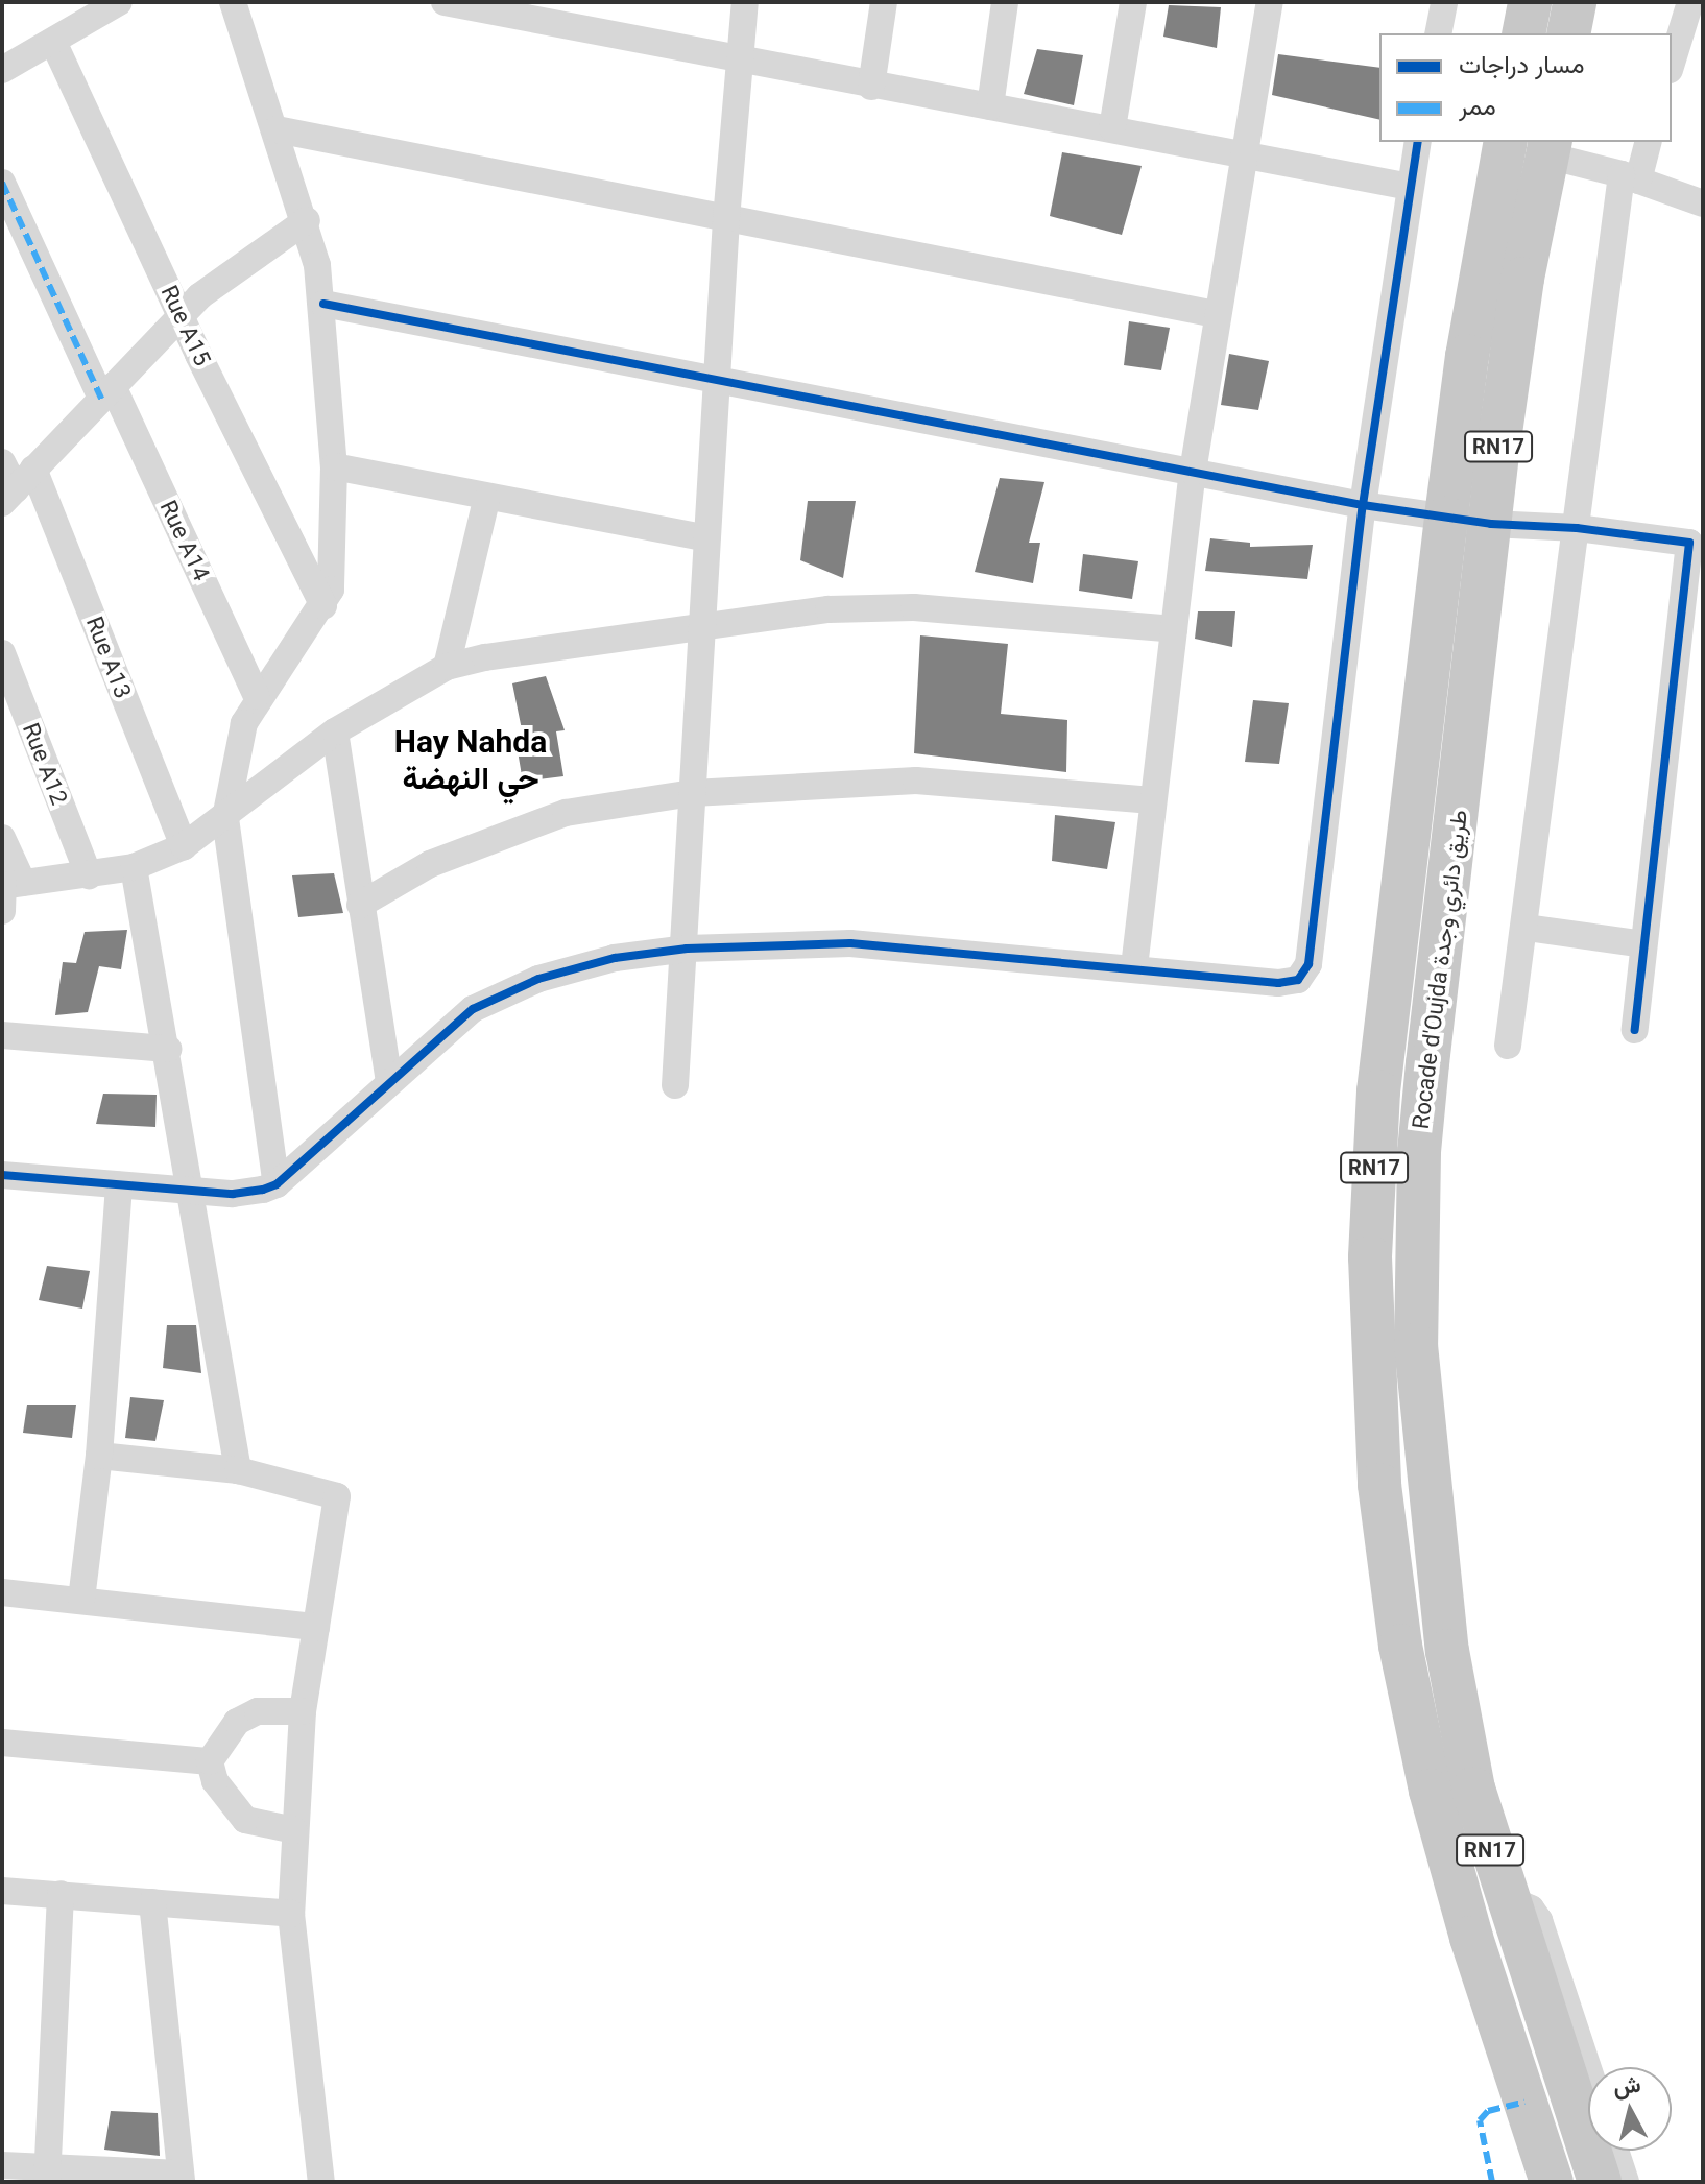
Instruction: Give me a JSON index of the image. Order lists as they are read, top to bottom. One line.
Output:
{"streets":{"highway":["RN17","Rocade d'Oujda طريق دائري وجدة"],"street":["Rue A15","Rue A14","Rue A13","Rue A12"]},"districts":["Hay Nahda حي النهضة"],"legend":["مسار دراجات","ممر"],"north":"top"}
